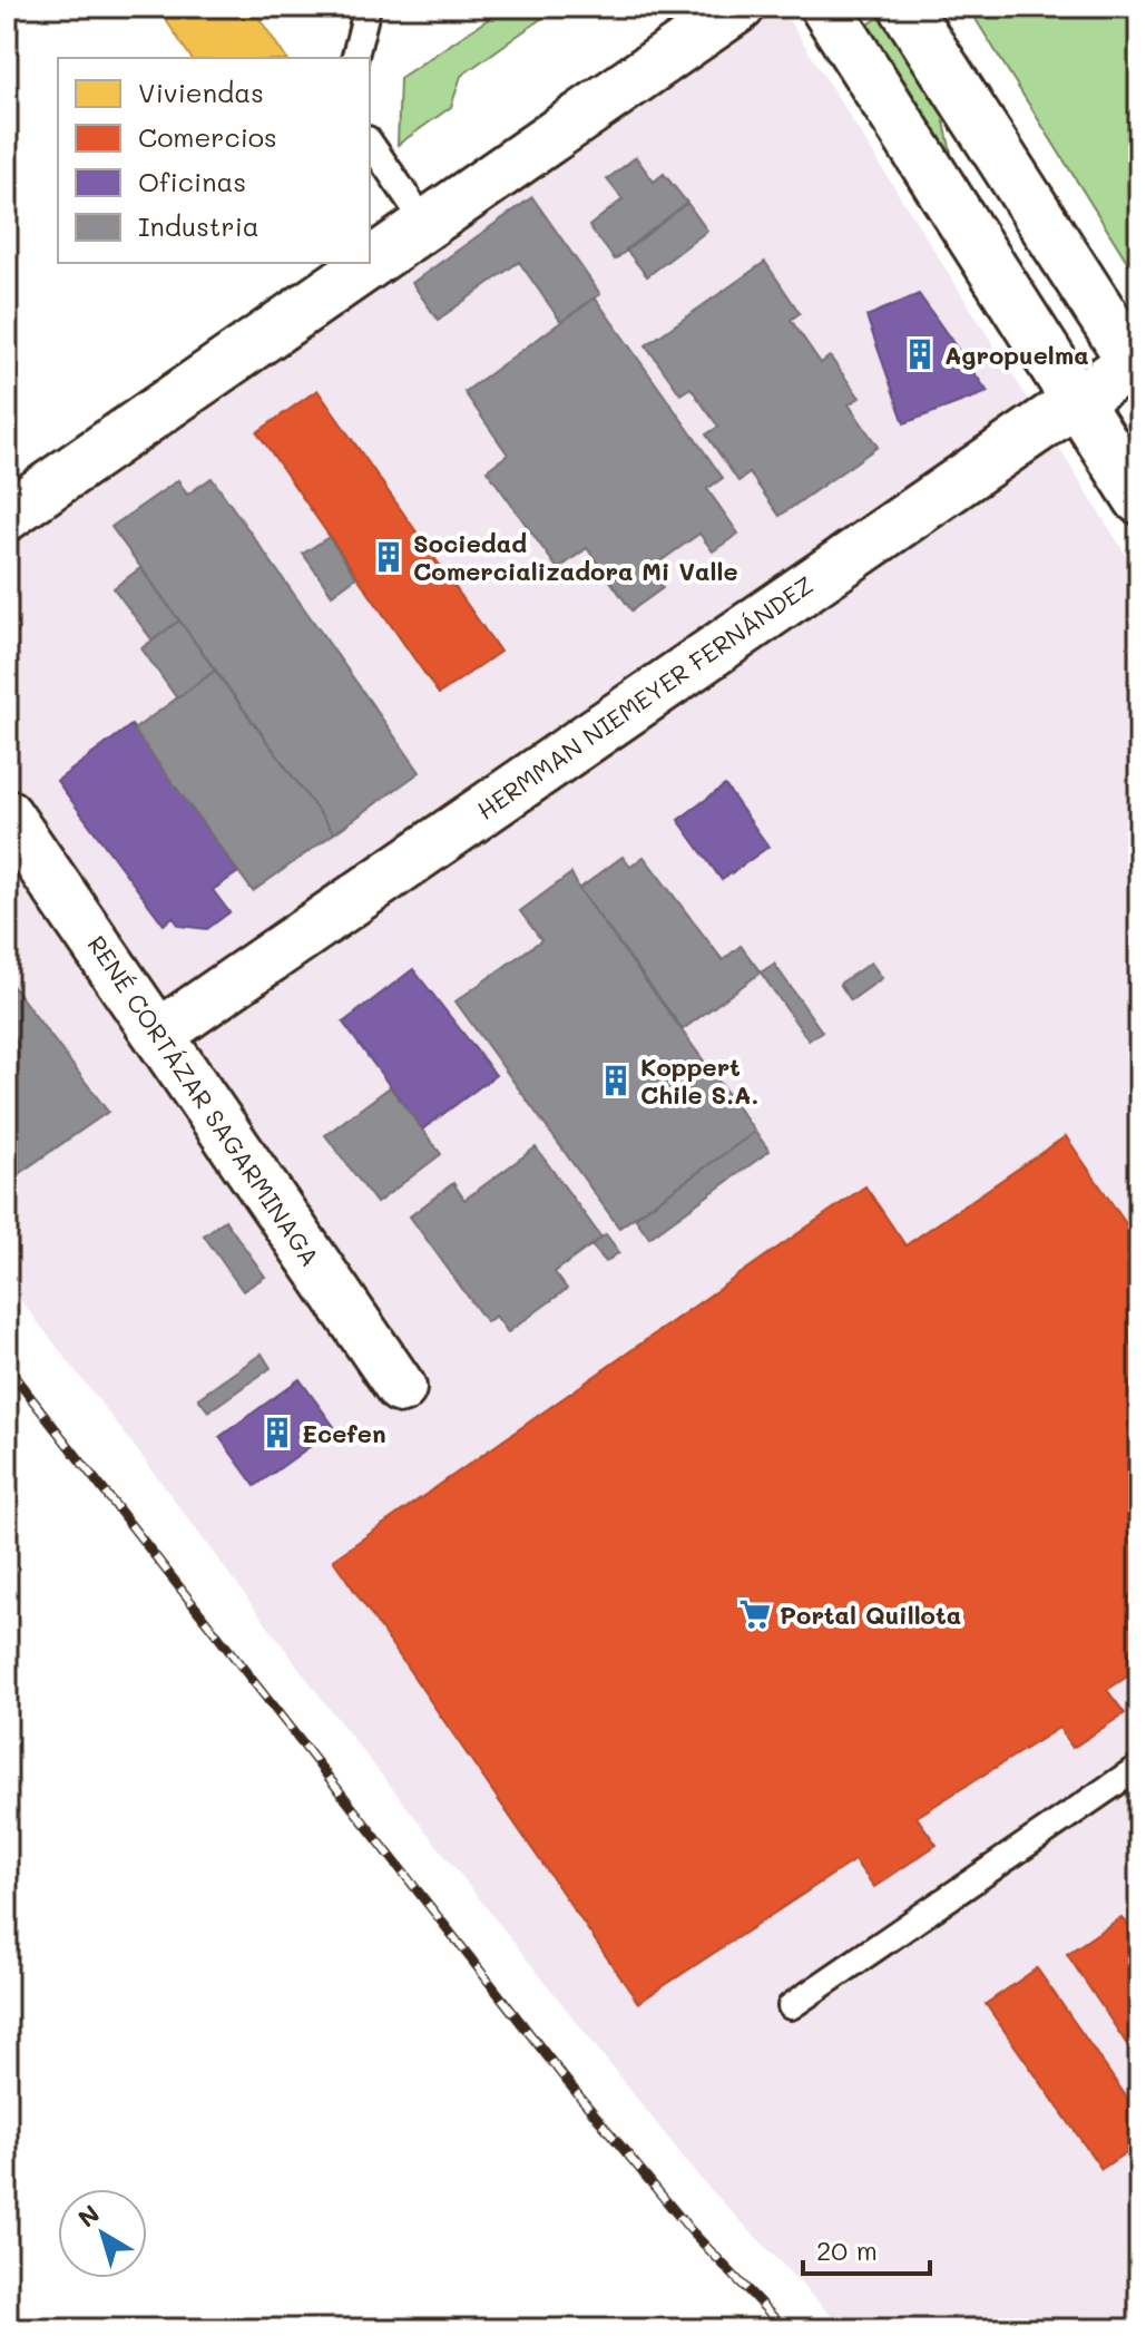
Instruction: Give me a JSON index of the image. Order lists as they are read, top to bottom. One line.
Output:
{"streets":{"street":["HERMMAN NIEMEYER FERNÁNDEZ","RENÉ CORTÁZAR SAGARMINAGA"]},"crossings":[["HERMMAN NIEMEYER FERNÁNDEZ","RENÉ CORTÁZAR SAGARMINAGA"]],"places":{"building":["Agropuelma","Sociedad Comercializadora Mi Valle","Koppert Chile S.A.","Ecefen"],"supermarket":["Portal Quillota"]},"legend":["Viviendas","Comercios","Oficinas","Industria"],"scale_bar":"20 m","north":"top left"}
